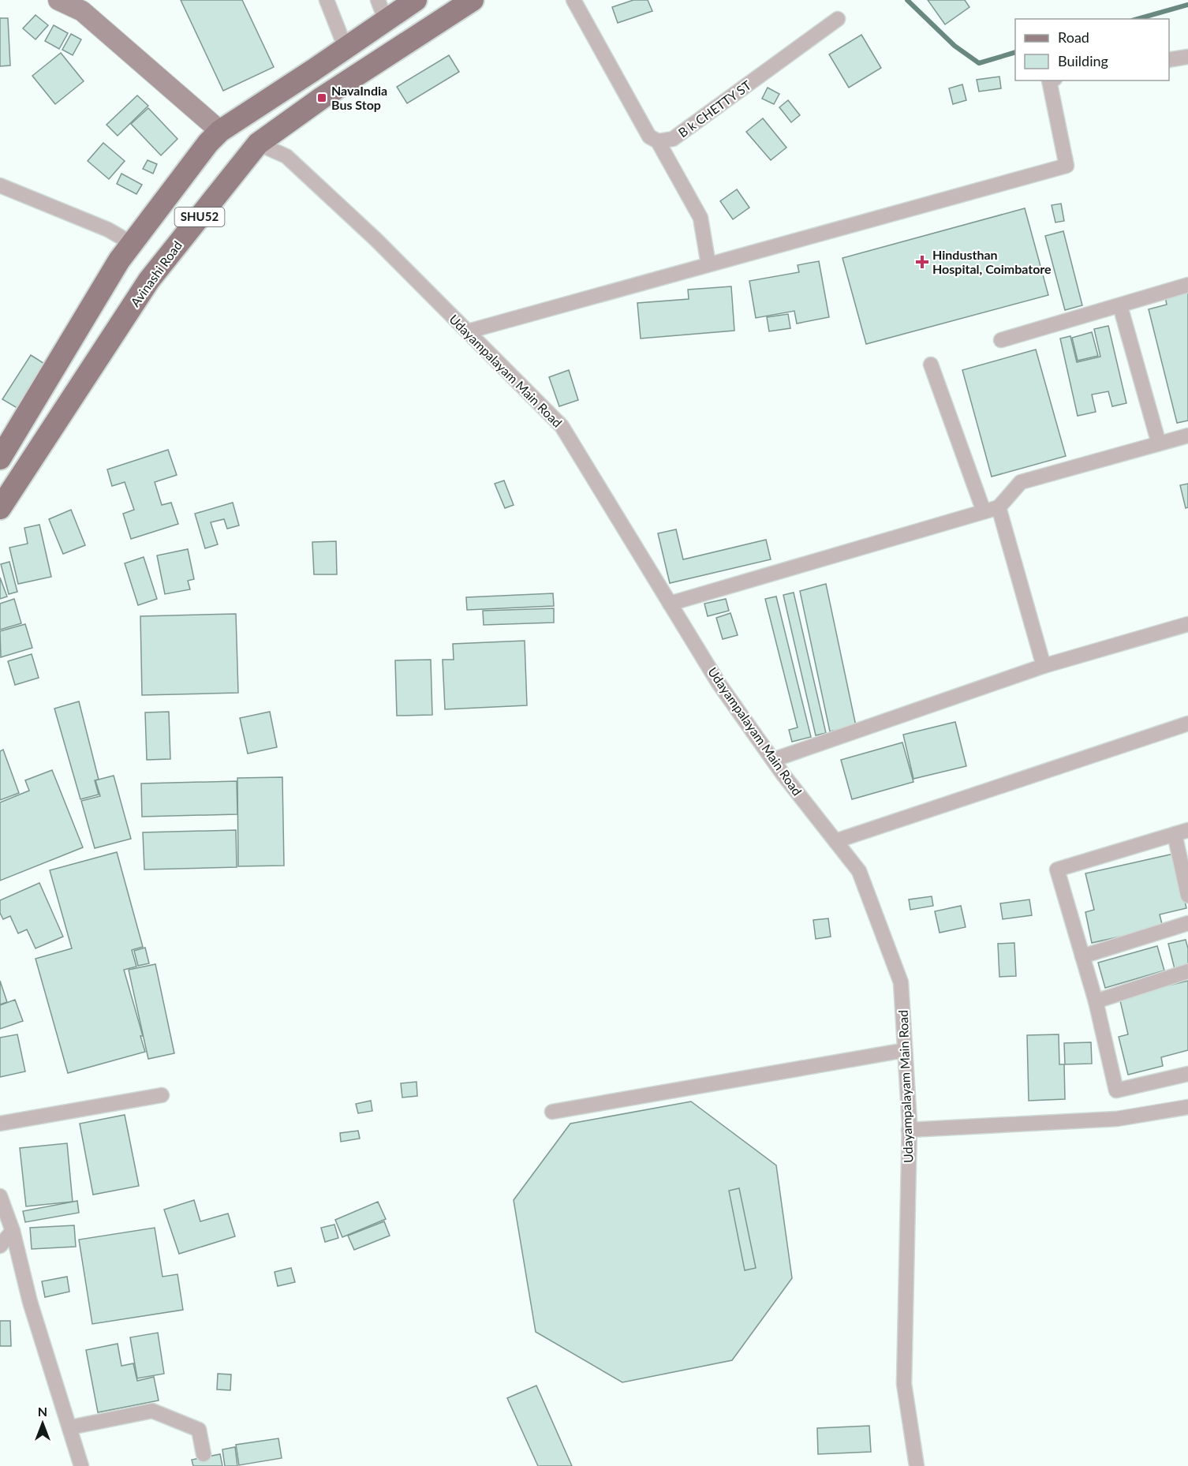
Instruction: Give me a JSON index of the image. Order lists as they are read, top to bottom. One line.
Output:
{"streets":{"main road":["SHU52","Avinashi Road"],"street":["B k CHETTY ST","Udayampalayam Main Road"]},"crossings":[["Avinashi Road","Udayampalayam Main Road"]],"places":{"transit":["NavaIndia Bus Stop"],"health":["Hindusthan Hospital, Coimbatore"]},"legend":["Road","Building"],"north":"top"}
